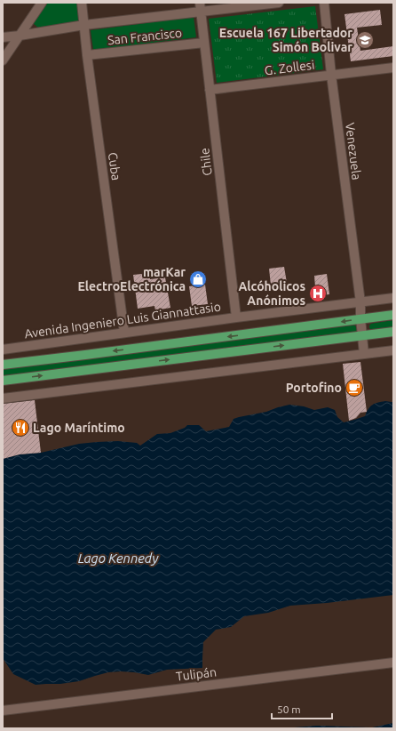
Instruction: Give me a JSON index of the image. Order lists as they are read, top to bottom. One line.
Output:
{"streets":{"street":["San Francisco","G. Zollesi","Venezuela","Chile","Cuba","Avenida Ingeniero Luis Giannattasio","Tulipán"]},"crossings":[["San Francisco","Chile"],["San Francisco","Cuba"],["G. Zollesi","Venezuela"],["G. Zollesi","Chile"],["Venezuela","Avenida Ingeniero Luis Giannattasio"],["Chile","Avenida Ingeniero Luis Giannattasio"],["Cuba","Avenida Ingeniero Luis Giannattasio"]],"water":["Lago Kennedy"],"places":{"school or university":["Escuela 167 Libertador Simón Bolivar"],"shop":["marKar ElectroElectrónica"],"hospital":["Alcóholicos Anónimos"],"cafe":["Portofino"],"restaurant":["Lago Maríntimo"]},"scale_bar":"50 m"}
